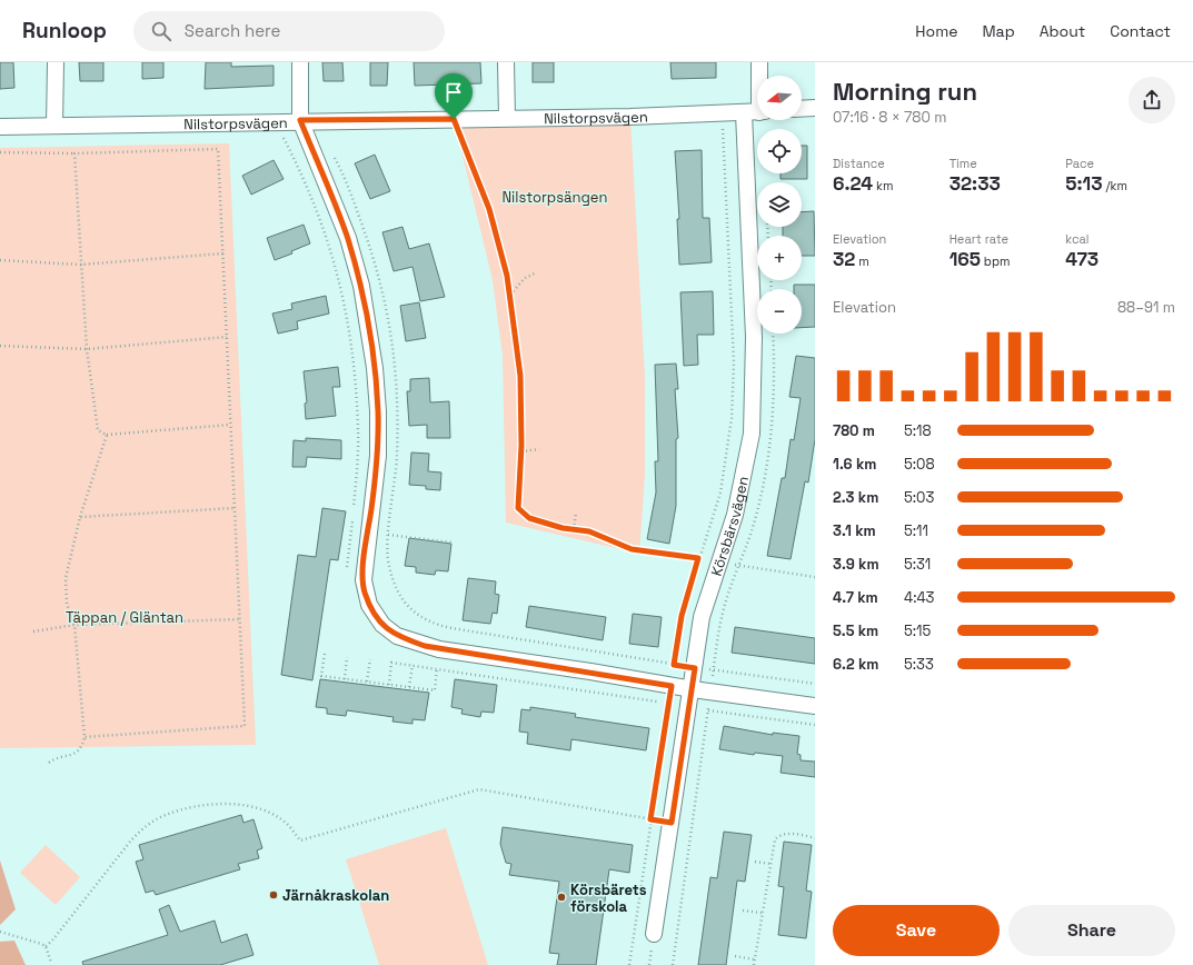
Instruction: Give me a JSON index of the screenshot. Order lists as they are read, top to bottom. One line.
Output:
{"streets":{"street":["Nilstorpsvägen","Körsbärsvägen"]},"crossings":[["Nilstorpsvägen","Körsbärsvägen"]],"parks":["Nilstorpsängen","Täppan / Gläntan"],"places":["Järnåkraskolan","Körsbärets förskola"],"north":"left","page":{"header":"Runloop","search":"Search here","nav":["Home","Map","About","Contact"],"heading":["Morning run","07:16 · 8 × 780 m"],"map_buttons":["+","−"],"stats":[["Distance","6.24 km"],["Time","32:33"],["Pace","5:13 /km"],["Elevation","32 m"],["Heart rate","165 bpm"],["kcal","473"]],"chart":["Elevation","88–91 m"],"list":[{"name":"780 m","note":"5:18"},{"name":"1.6 km","note":"5:08"},{"name":"2.3 km","note":"5:03"},{"name":"3.1 km","note":"5:11"},{"name":"3.9 km","note":"5:31"},{"name":"4.7 km","note":"4:43"},{"name":"5.5 km","note":"5:15"},{"name":"6.2 km","note":"5:33"}],"buttons":["Save","Share"]}}
